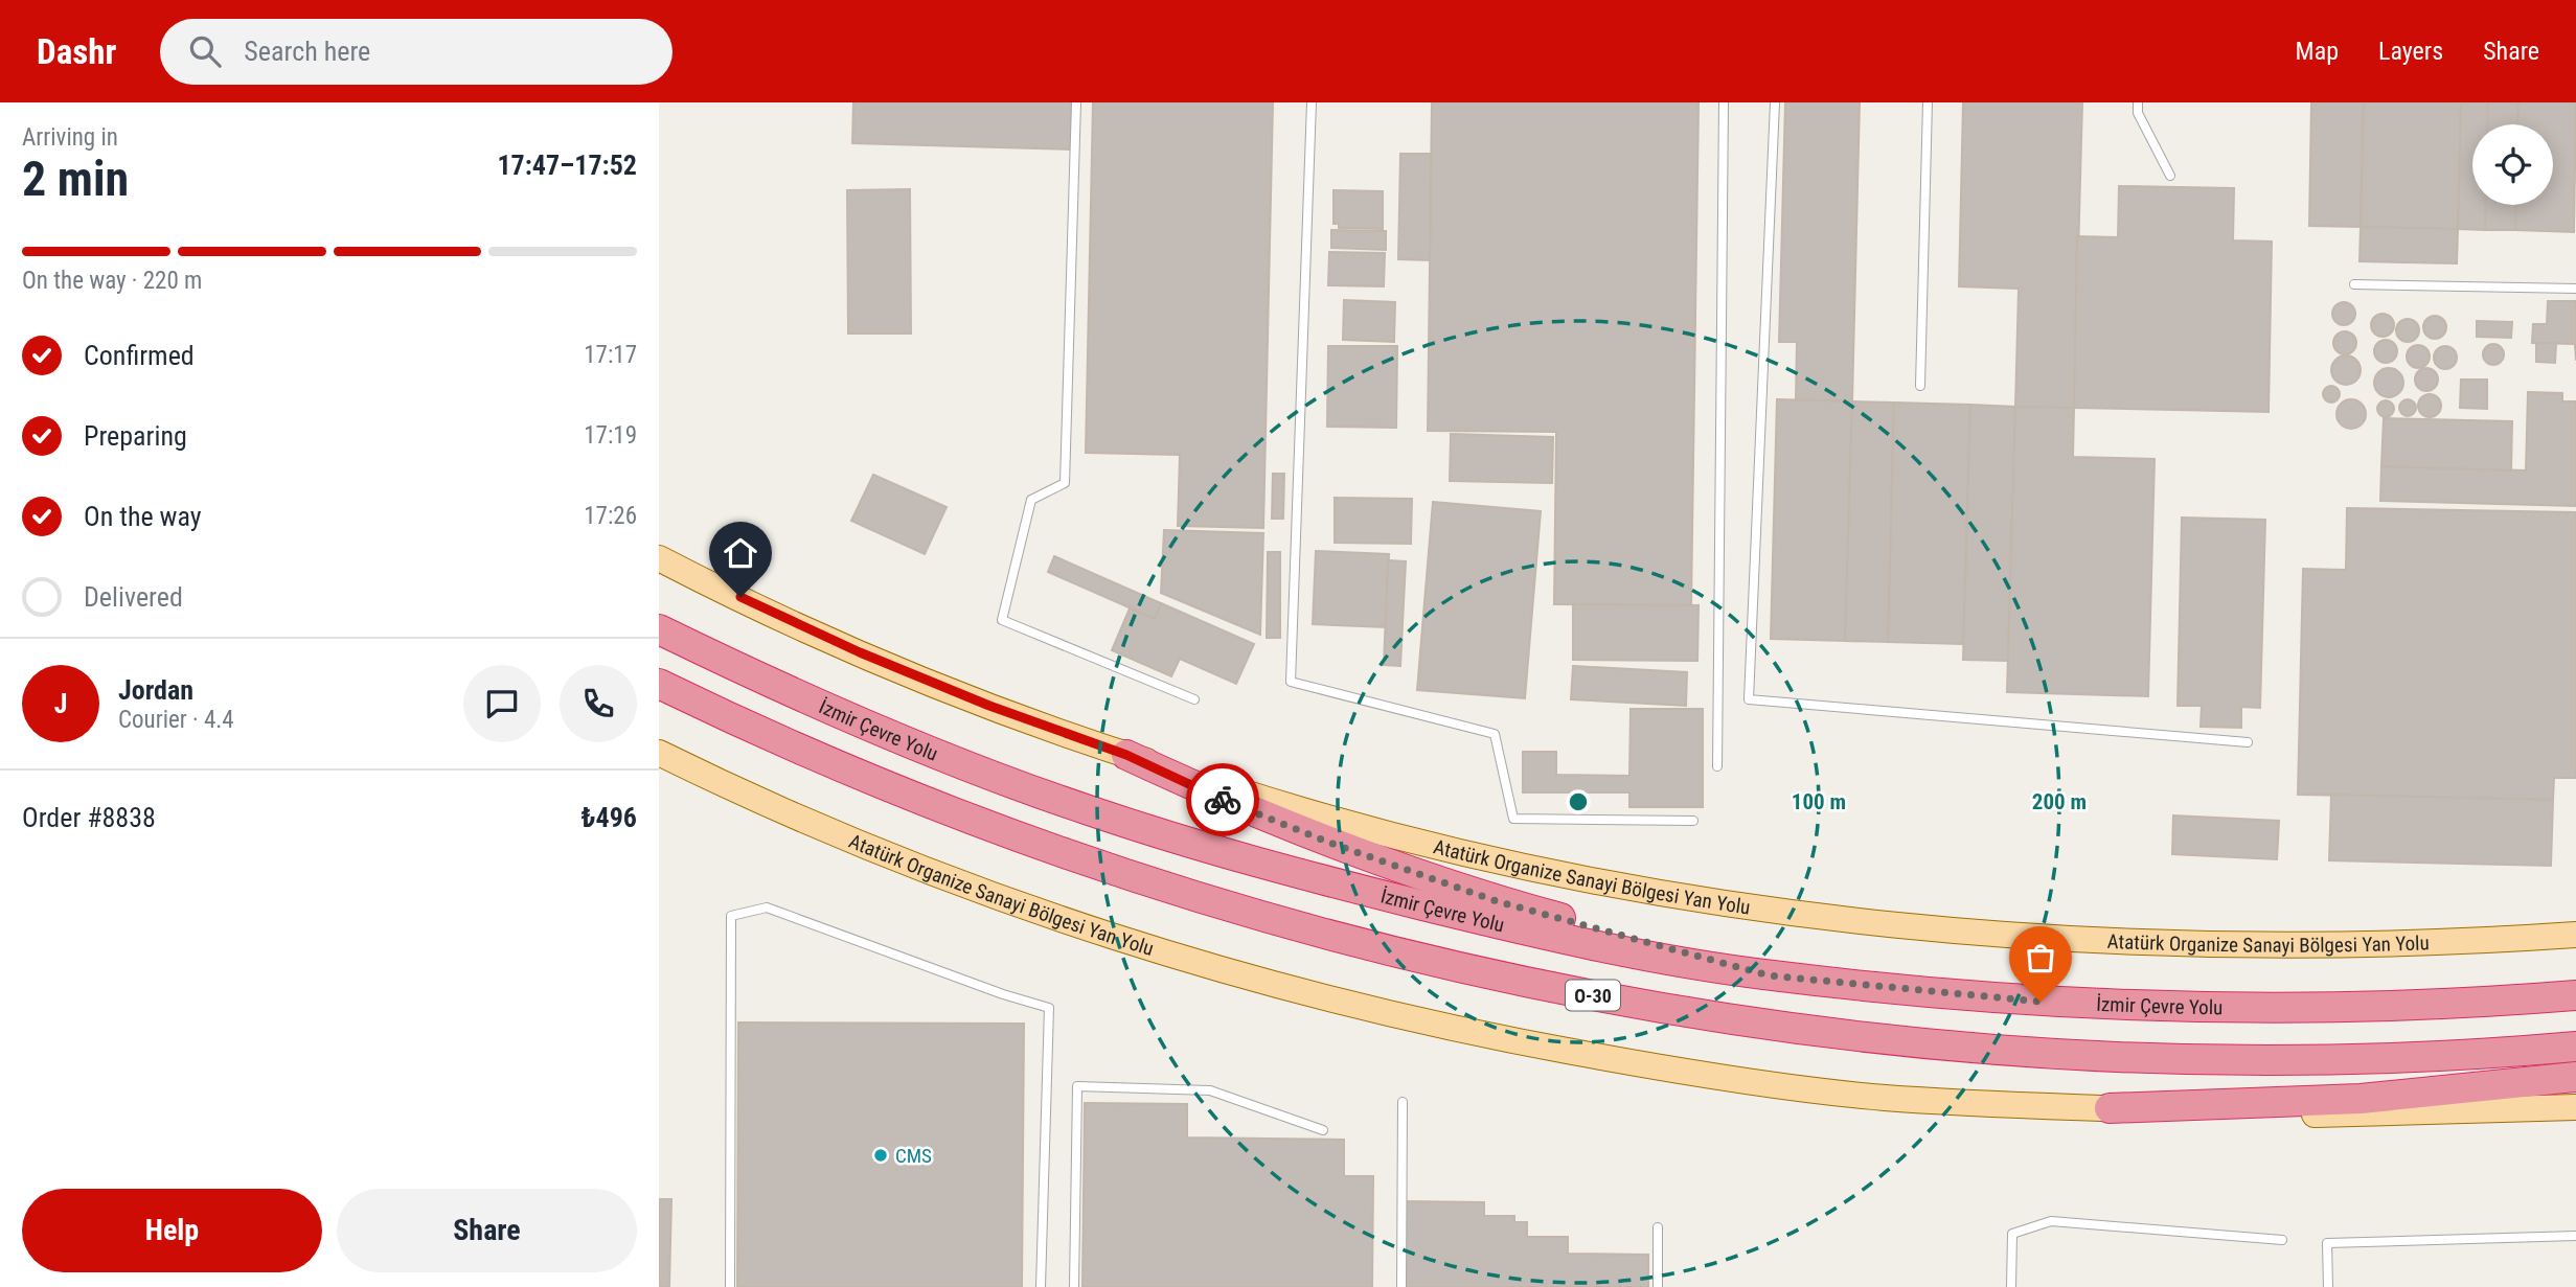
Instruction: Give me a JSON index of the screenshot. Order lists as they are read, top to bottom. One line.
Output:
{"streets":{"highway":["İzmir Çevre Yolu","O-30"],"main road":["Atatürk Organize Sanayi Bölgesi Yan Yolu"]},"places":["CMS"],"page":{"header":"Dashr","search":"Search here","nav":["Map","Layers","Share"],"heading":["2 min","Arriving in","17:47–17:52"],"panel":["Jordan","Courier · 4.4","Order #8838","₺496"],"bar":"On the way · 220 m","list":[["Confirmed","17:17"],["Preparing","17:19"],["On the way","17:26"],"Delivered"],"round":"J","buttons":["Help","Share"]},"rings":["100 m","200 m"]}
